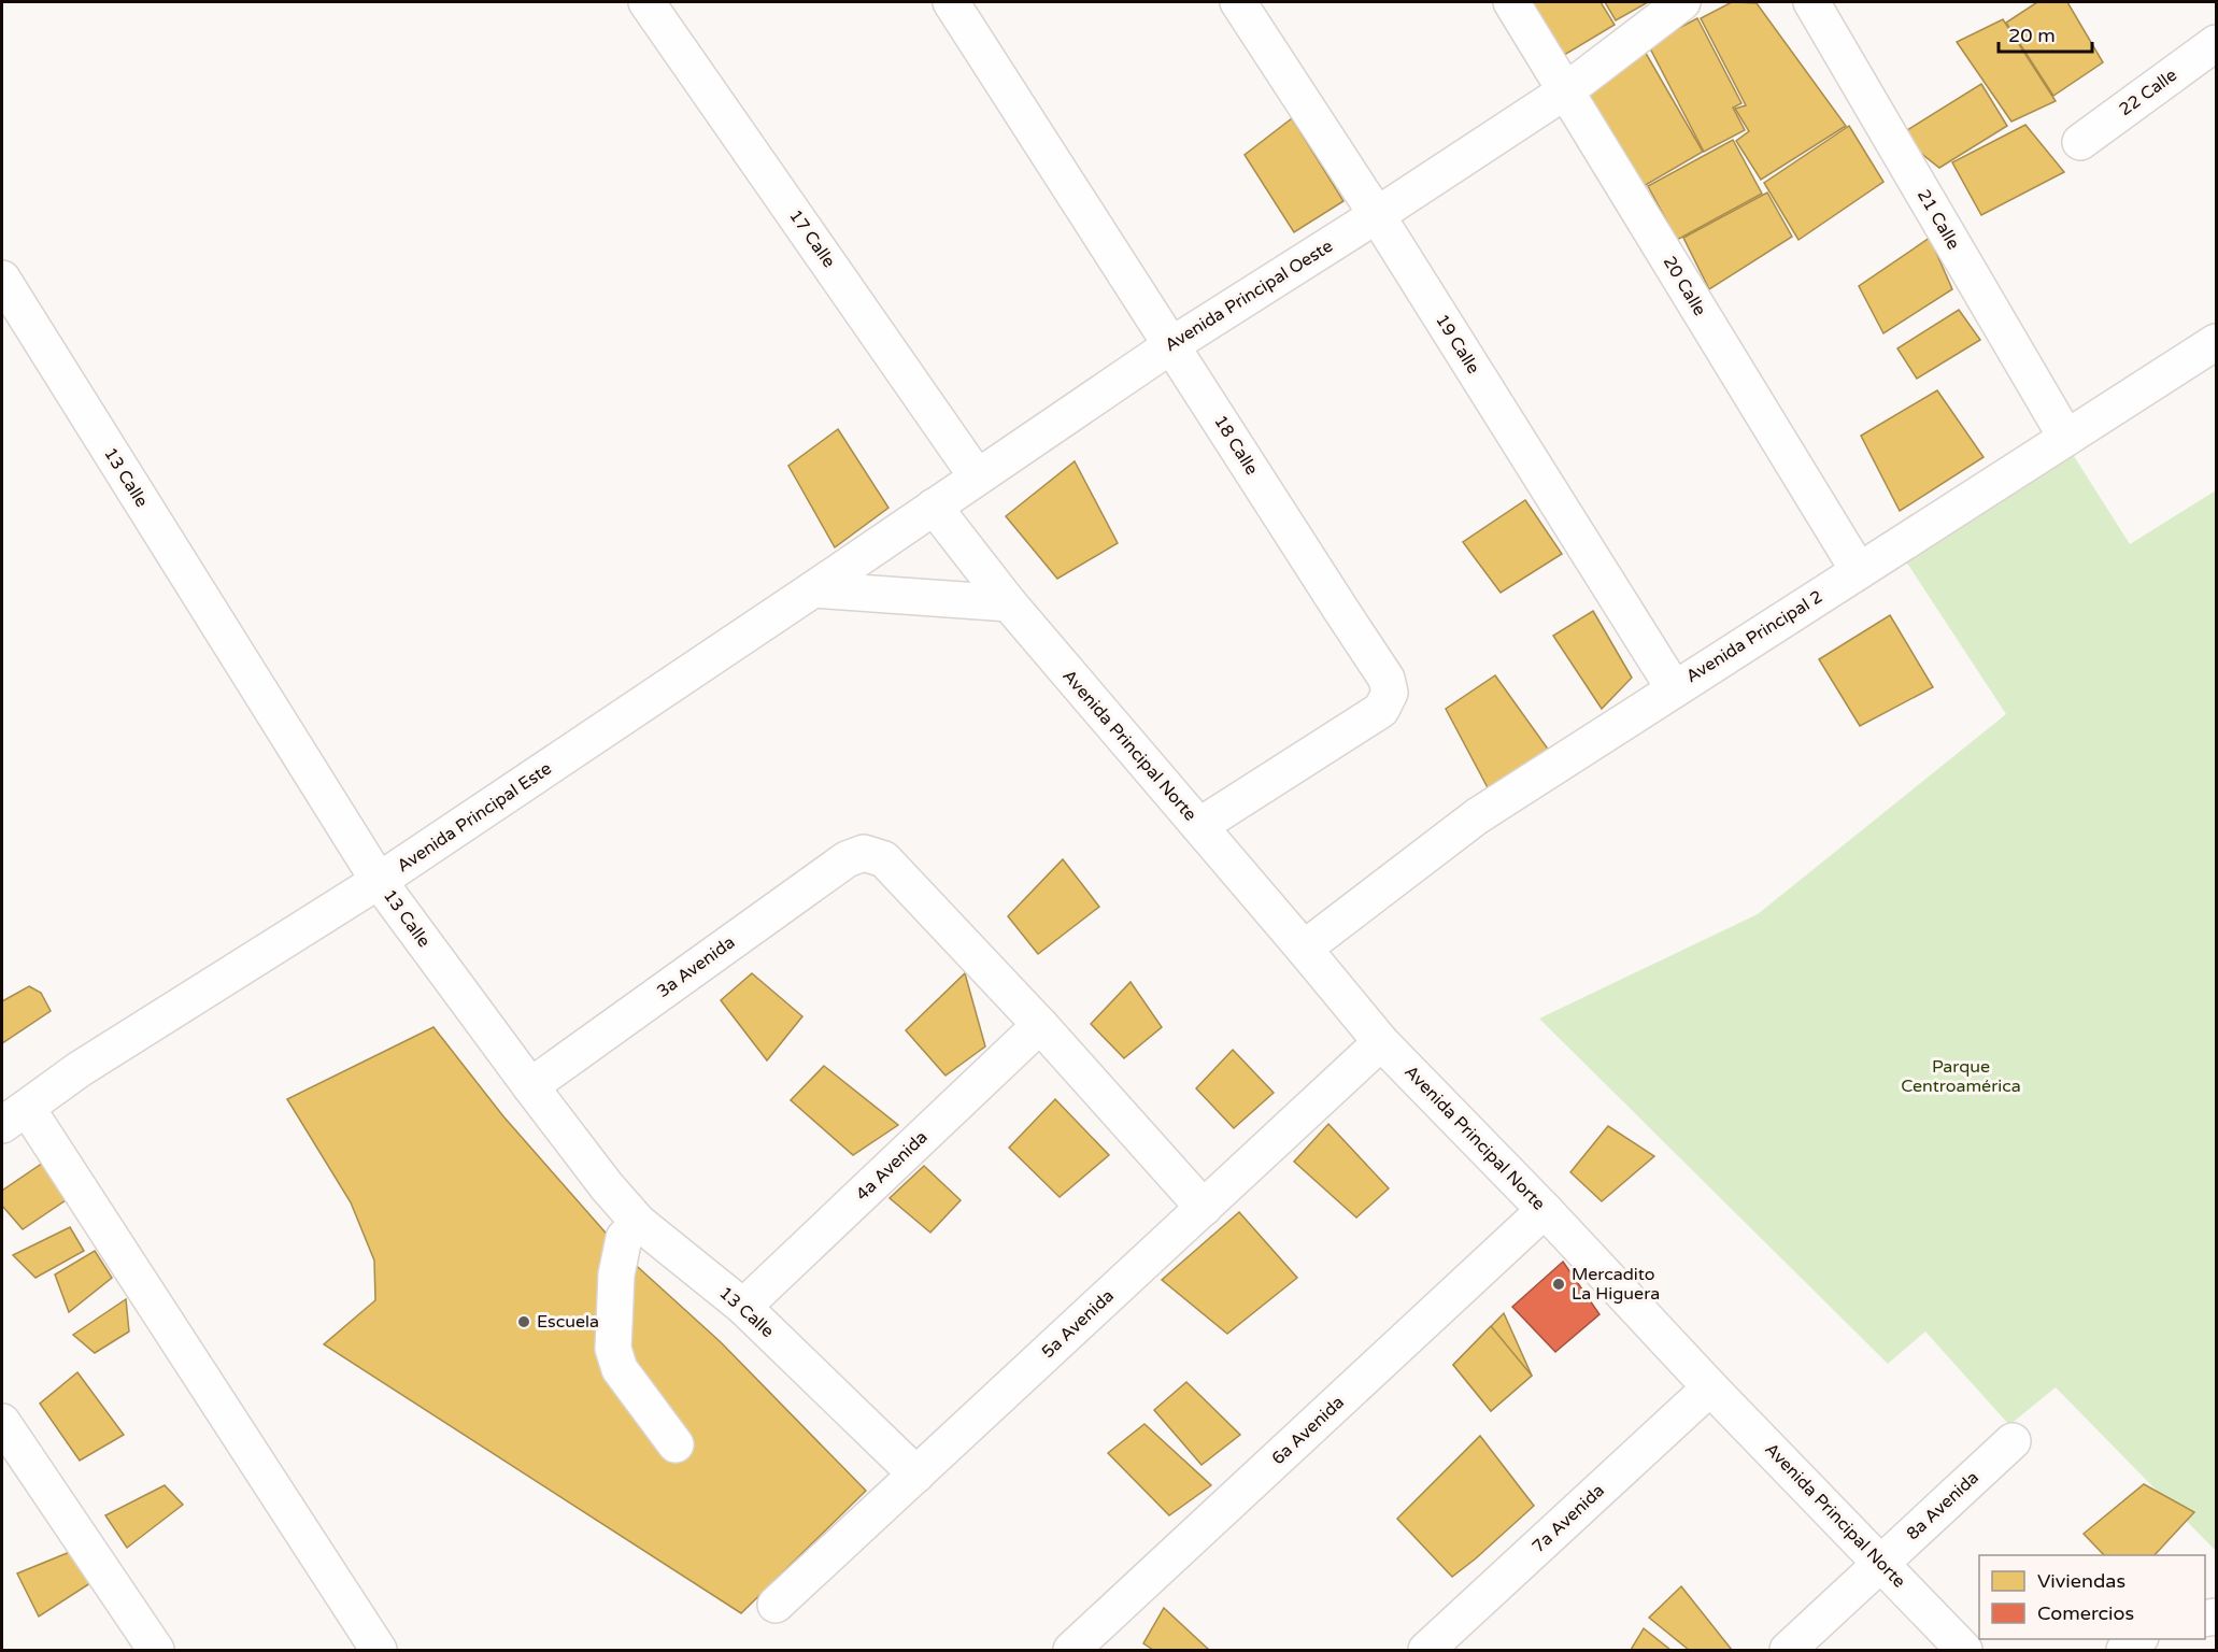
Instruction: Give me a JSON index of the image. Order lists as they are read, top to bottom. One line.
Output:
{"streets":{"street":["22 Calle","21 Calle","17 Calle","20 Calle","Avenida Principal Oeste","19 Calle","18 Calle","13 Calle","Avenida Principal 2","Avenida Principal Norte","Avenida Principal Este","3a Avenida","4a Avenida","5a Avenida","6a Avenida","8a Avenida","7a Avenida"]},"crossings":[["21 Calle","Avenida Principal 2"],["17 Calle","Avenida Principal Oeste"],["20 Calle","Avenida Principal Oeste"],["20 Calle","Avenida Principal 2"],["Avenida Principal Oeste","19 Calle"],["Avenida Principal Oeste","18 Calle"],["Avenida Principal Oeste","Avenida Principal Norte"],["Avenida Principal Oeste","Avenida Principal Este"],["19 Calle","Avenida Principal 2"],["18 Calle","Avenida Principal Norte"],["13 Calle","Avenida Principal Este"],["13 Calle","3a Avenida"],["13 Calle","4a Avenida"],["13 Calle","5a Avenida"],["Avenida Principal 2","Avenida Principal Norte"],["Avenida Principal Norte","5a Avenida"],["Avenida Principal Norte","6a Avenida"],["Avenida Principal Norte","8a Avenida"],["Avenida Principal Norte","7a Avenida"],["3a Avenida","4a Avenida"]],"parks":["Parque Centroamérica"],"places":["Mercadito La Higuera","Escuela"],"legend":["Viviendas","Comercios"],"scale_bar":"20 m"}
